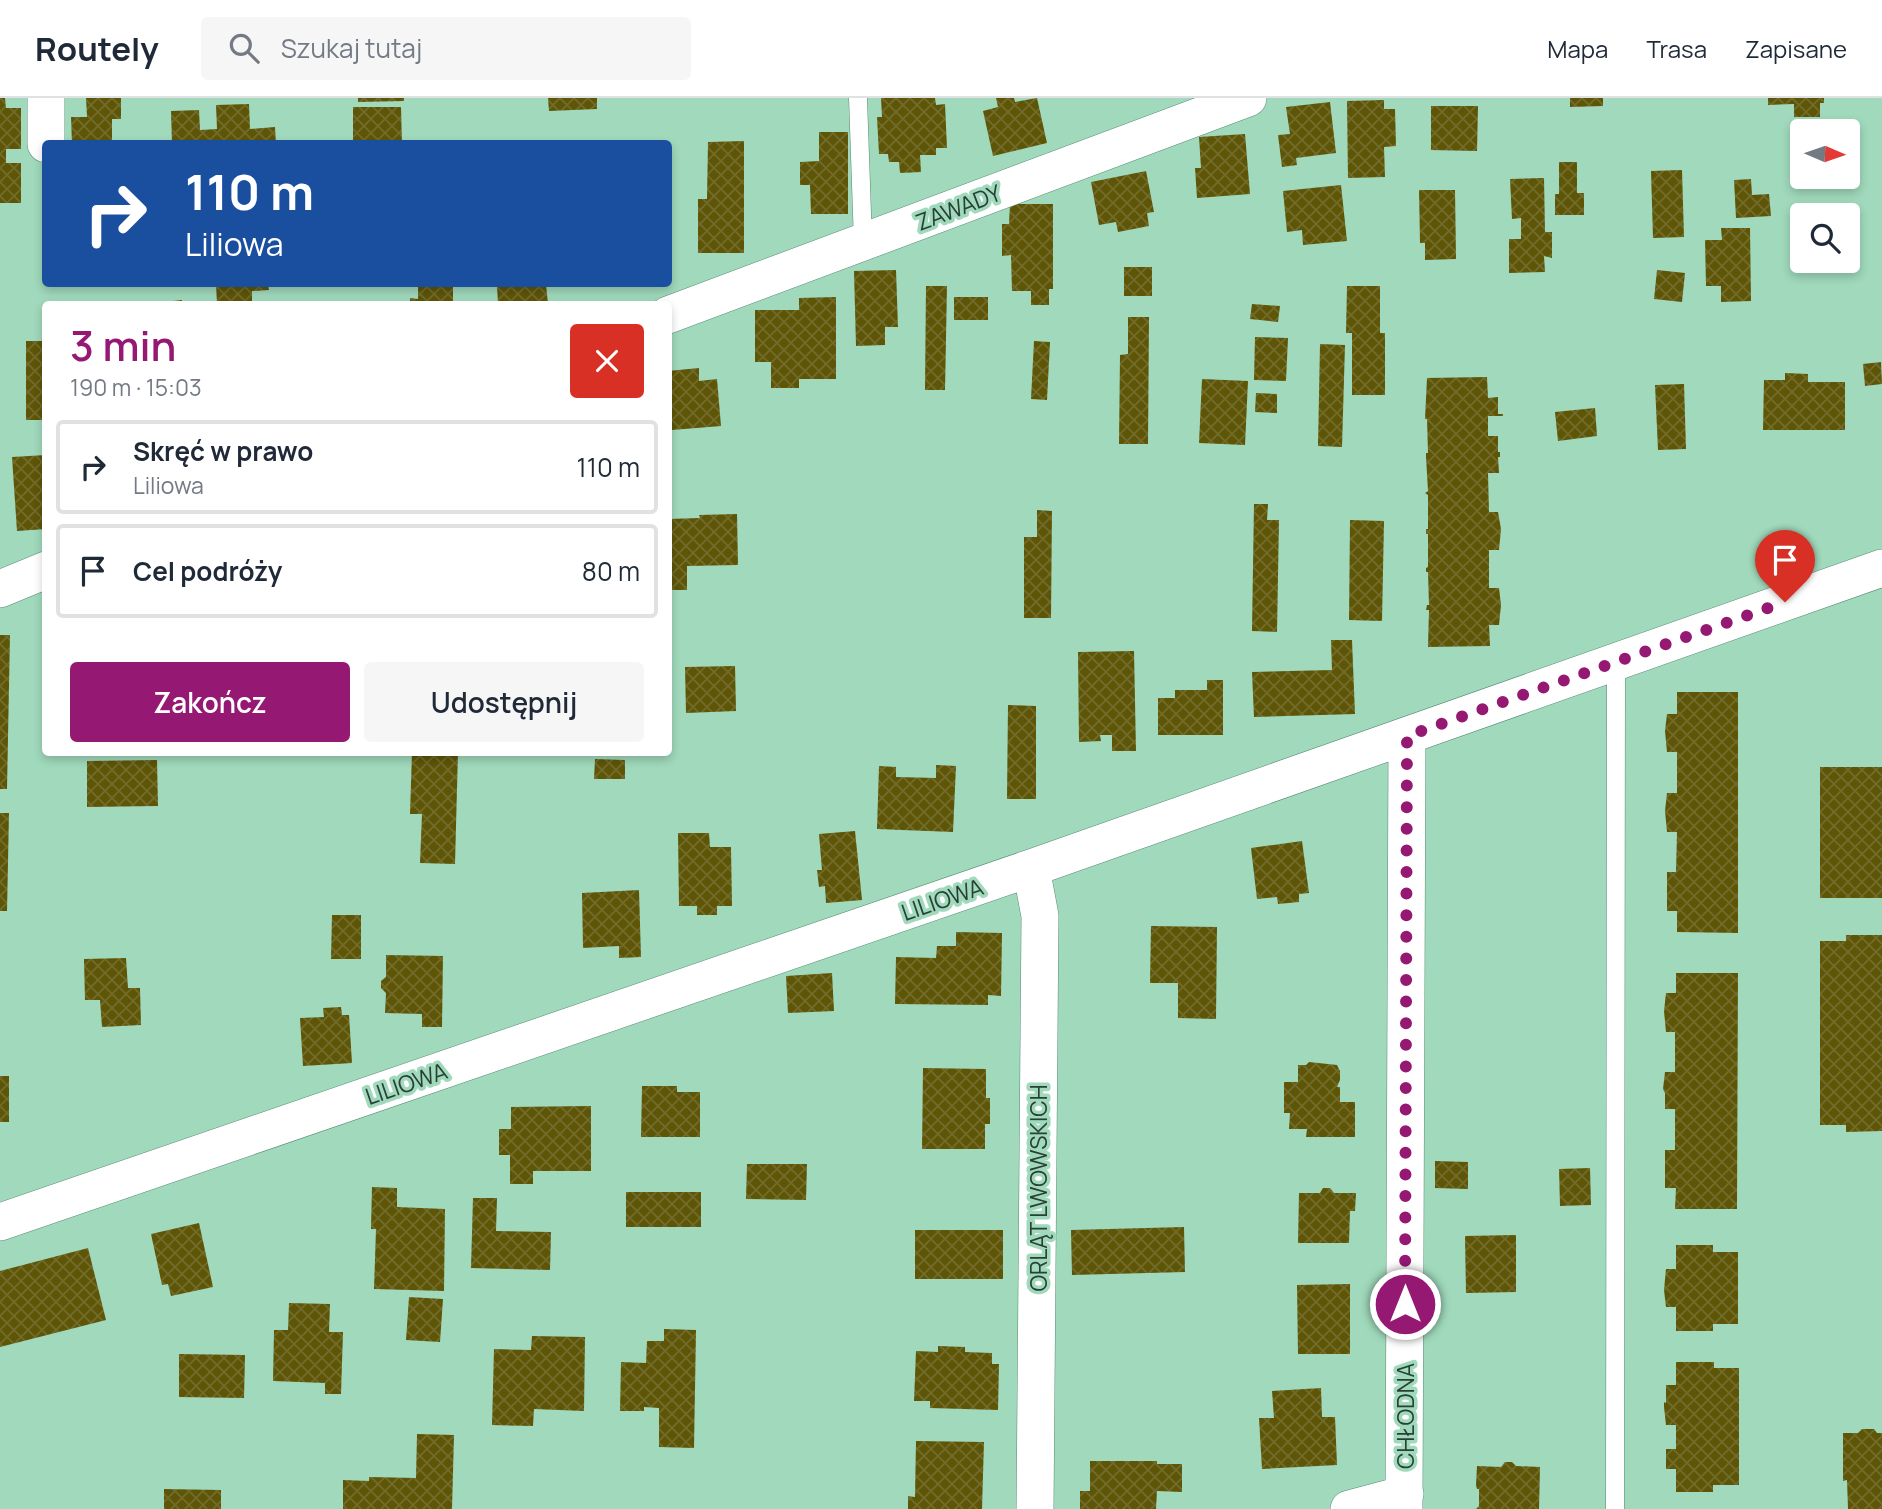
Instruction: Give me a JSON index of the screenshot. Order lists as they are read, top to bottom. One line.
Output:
{"streets":{"street":["ZAWADY","LILIOWA","ORLĄT LWOWSKICH","CHŁODNA"]},"crossings":[["LILIOWA","ORLĄT LWOWSKICH"],["LILIOWA","CHŁODNA"]],"north":"right","page":{"header":"Routely","search":"Szukaj tutaj","nav":["Mapa","Trasa","Zapisane"],"turn":["110 m","Liliowa"],"heading":["3 min","190 m · 15:03"],"list":[{"name":"Skręć w prawo","note":"Liliowa","value":"110 m"},{"name":"Cel podróży","value":"80 m"}],"buttons":["Zakończ","Udostępnij"]}}
